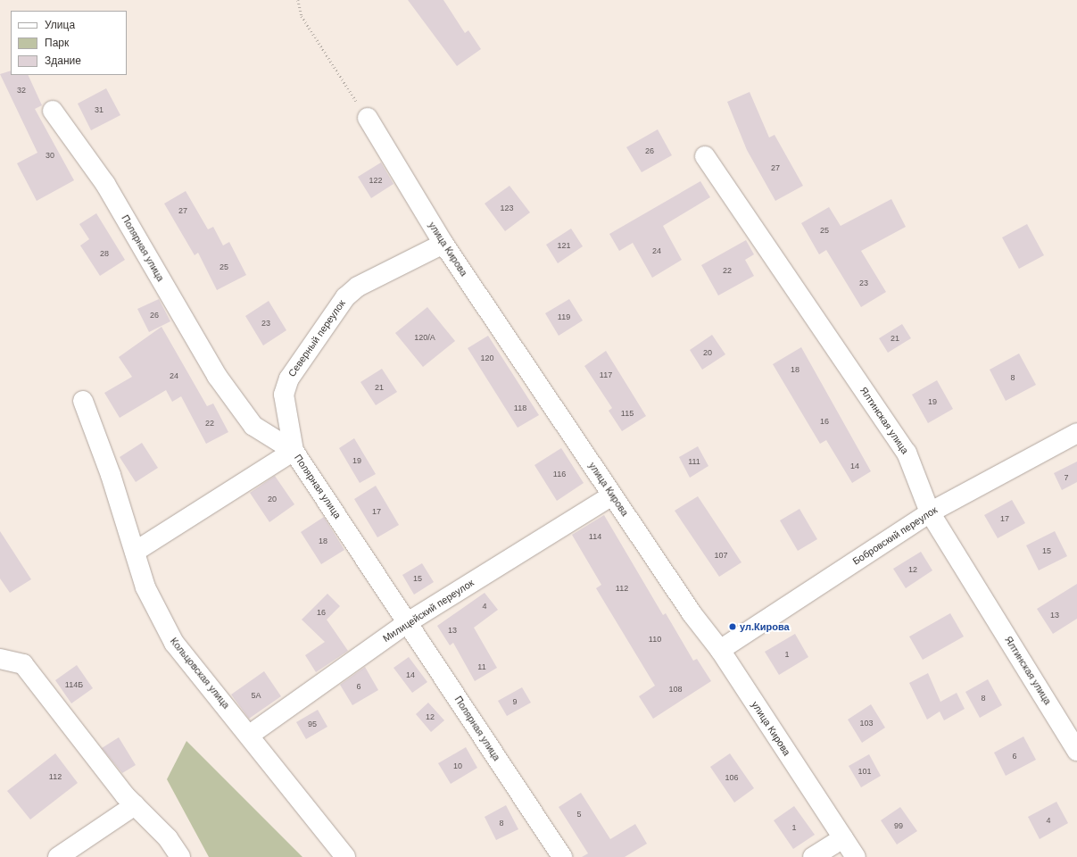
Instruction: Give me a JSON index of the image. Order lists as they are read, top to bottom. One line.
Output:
{"streets":{"street":["Полярная улица","улица Кирова","Северный переулок","Ялтинская улица","Бобровский переулок","Милицейский переулок","Кольцовская улица"]},"crossings":[["Полярная улица","Северный переулок"],["Полярная улица","Милицейский переулок"],["улица Кирова","Северный переулок"],["улица Кирова","Бобровский переулок"],["улица Кирова","Милицейский переулок"],["Ялтинская улица","Бобровский переулок"],["Милицейский переулок","Кольцовская улица"]],"places":["ул.Кирова"],"house_numbers":["32","31","26","30","27","122","123","27","25","121","24","28","25","22","23","26","119","23","120/А","21","20","120","18","117","24","8","21","19","118","115","16","22","19","111","14","116","7","20","17","17","114","18","15","107","12","15","112","4","16","13","13","110","1","11","14","114Б","6","108","5А","8","9","12","103","95","6","10","101","112","106","5","4","8","99","1"],"legend":["Улица","Парк","Здание"]}
